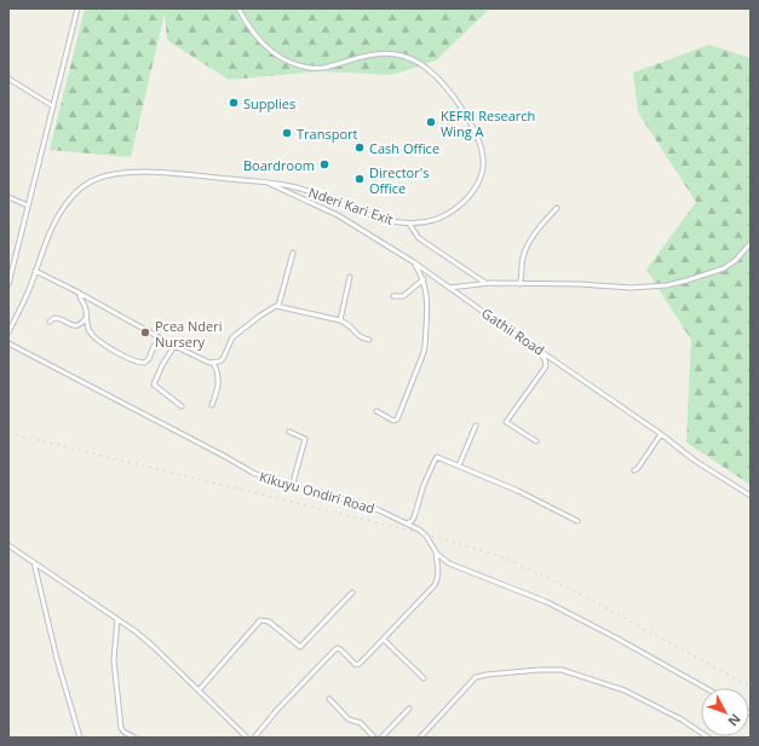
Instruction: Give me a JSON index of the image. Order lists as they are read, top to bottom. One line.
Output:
{"streets":{"street":["Nderi Kari Exit","Gathii Road","Kikuyu Ondiri Road"]},"crossings":[["Nderi Kari Exit","Gathii Road"]],"places":["Supplies","KEFRI Research Wing A","Transport","Cash Office","Boardroom","Director's Office","Pcea Nderi Nursery"],"north":"bottom right"}
